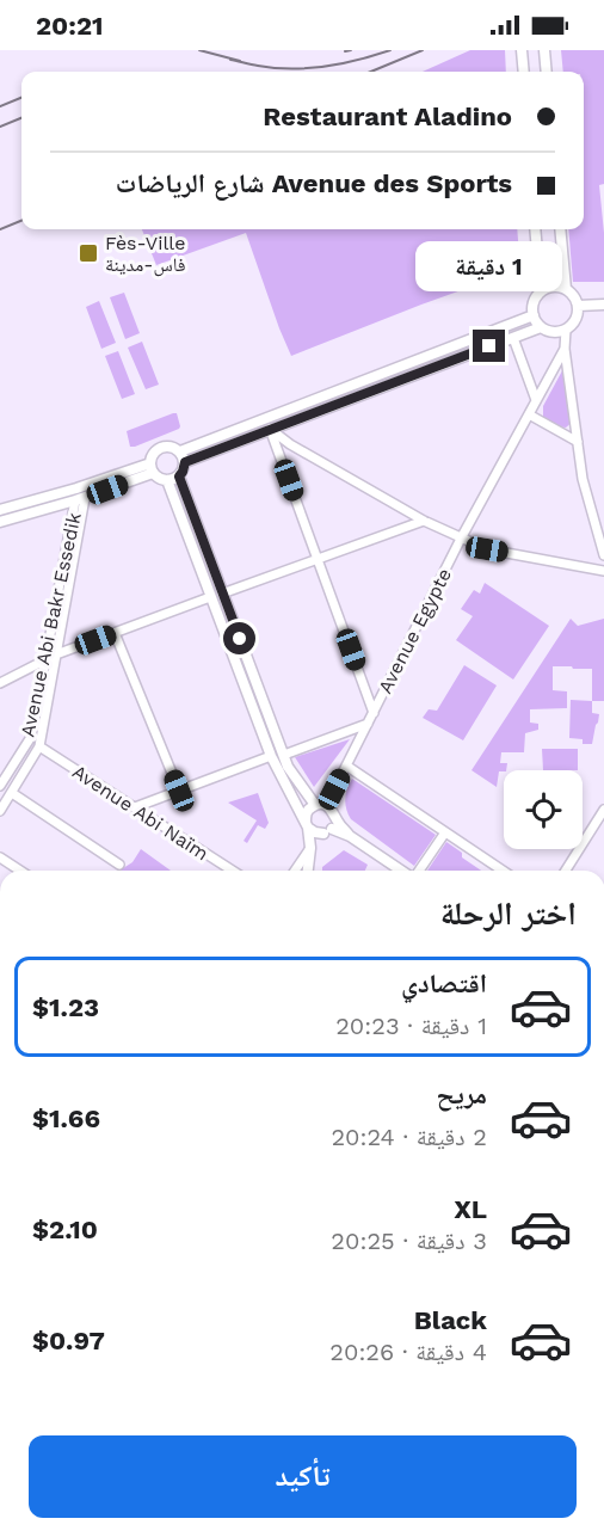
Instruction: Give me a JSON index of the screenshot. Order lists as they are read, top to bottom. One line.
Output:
{"streets":{"street":["Avenue Abi Bakr Essedik","Avenue Egypte","Avenue Abi Naïm"]},"crossings":[["Avenue Abi Bakr Essedik","Avenue Abi Naïm"]],"places":{"transit":["Fès-Ville فاس-مدينة"]},"page":{"status":"20:21","banner":["Restaurant Aladino","Avenue des Sports شارع الرياضات"],"bubble":"1 دقيقة","heading":"اختر الرحلة","list":[{"name":"اقتصادي","note":"1 دقيقة · 20:23","value":"$1.23"},{"name":"مريح","note":"2 دقيقة · 20:24","value":"$1.66"},{"name":"XL","note":"3 دقيقة · 20:25","value":"$2.10"},{"name":"Black","note":"4 دقيقة · 20:26","value":"$0.97"}],"buttons":"تأكيد"}}
